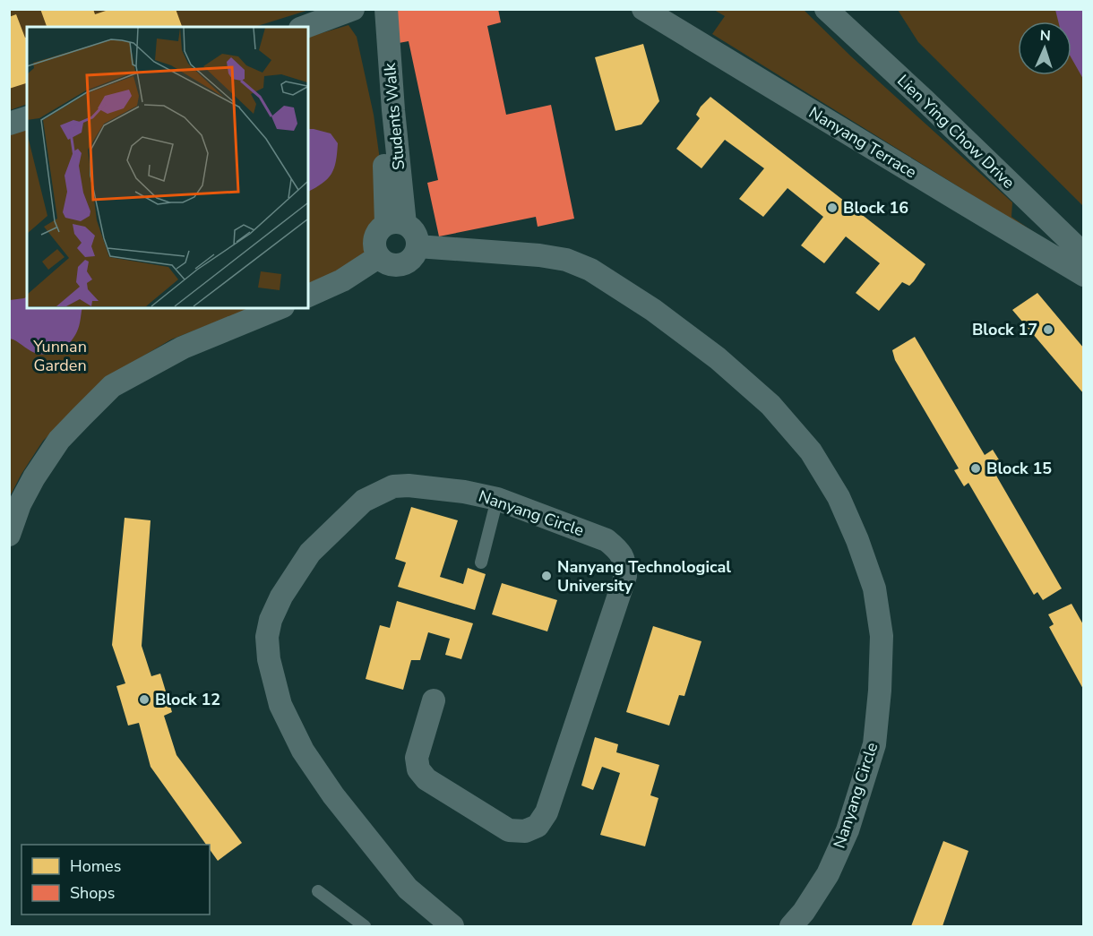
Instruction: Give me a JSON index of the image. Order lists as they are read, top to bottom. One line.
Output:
{"streets":{"street":["Students Walk","Lien Ying Chow Drive","Nanyang Terrace","Nanyang Circle"]},"crossings":[["Students Walk","Nanyang Circle"]],"parks":["Yunnan Garden"],"places":["Block 16","Block 17","Block 15","Nanyang Technological University","Block 12"],"legend":["Homes","Shops"],"north":"top"}
